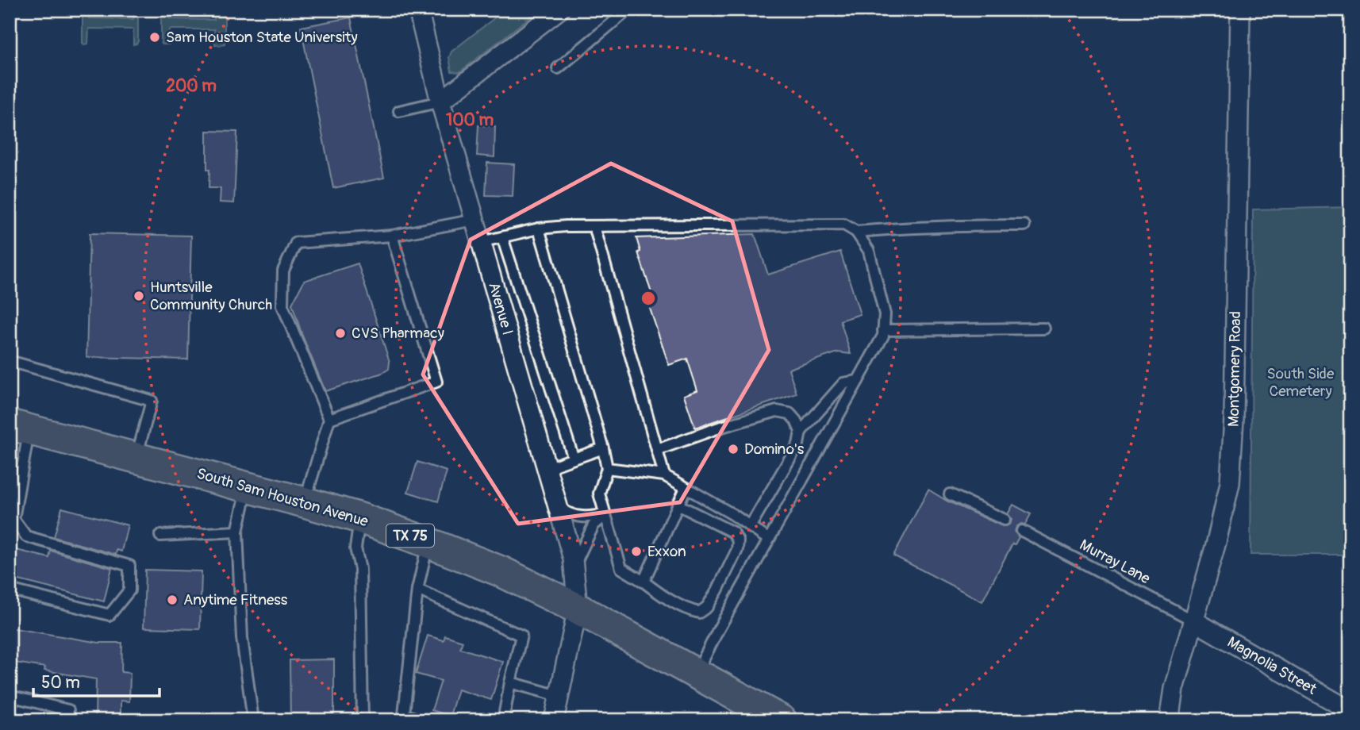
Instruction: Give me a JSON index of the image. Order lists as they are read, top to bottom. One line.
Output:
{"streets":{"main road":["South Sam Houston Avenue","TX 75"],"street":["Avenue I","Montgomery Road","Magnolia Street"],"lane":["Murray Lane"]},"crossings":[["Avenue I","South Sam Houston Avenue"],["Montgomery Road","Murray Lane"],["Montgomery Road","Magnolia Street"],["Murray Lane","Magnolia Street"]],"parks":["South Side Cemetery"],"places":["Sam Houston State University","Huntsville Community Church","CVS Pharmacy","Domino's","Exxon","Anytime Fitness"],"scale_bar":"50 m","rings":["200 m","100 m"]}
